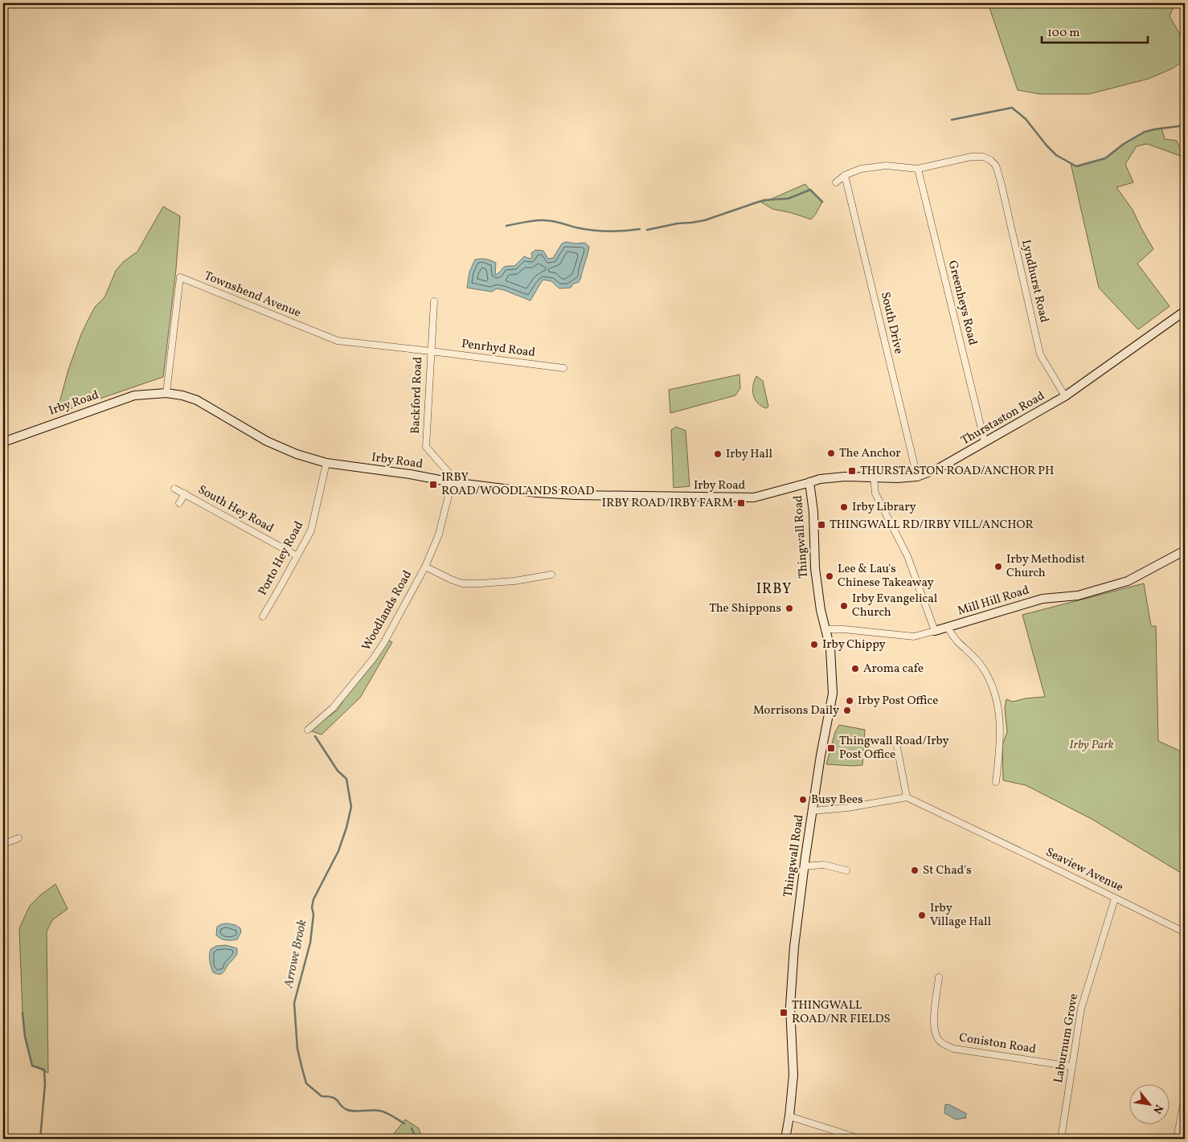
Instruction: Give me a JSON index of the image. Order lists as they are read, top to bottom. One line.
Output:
{"streets":{"street":["Lyndhurst Road","Townshend Avenue","Greenheys Road","South Drive","Penrhyd Road","Backford Road","Irby Road","Thurstaston Road","South Hey Road","Thingwall Road","Porto Hey Road","Mill Hill Road","Woodlands Road","Seaview Avenue","Laburnum Grove","Coniston Road"]},"crossings":[["Lyndhurst Road","Greenheys Road"],["Lyndhurst Road","Thurstaston Road"],["Townshend Avenue","Penrhyd Road"],["Townshend Avenue","Backford Road"],["Townshend Avenue","Irby Road"],["Greenheys Road","Thurstaston Road"],["South Drive","Thurstaston Road"],["Penrhyd Road","Backford Road"],["Backford Road","Irby Road"],["Backford Road","Woodlands Road"],["Irby Road","Thurstaston Road"],["Irby Road","Thingwall Road"],["Irby Road","Porto Hey Road"],["Irby Road","Woodlands Road"],["Thurstaston Road","Thingwall Road"],["South Hey Road","Porto Hey Road"],["Thingwall Road","Mill Hill Road"],["Seaview Avenue","Laburnum Grove"],["Laburnum Grove","Coniston Road"]],"districts":["IRBY"],"water":["Arrowe Brook"],"parks":["Irby Park"],"places":{"other":["The Anchor","Irby Hall","Irby Library","Irby Methodist Church","Lee & Lau's Chinese Takeaway","Irby Evangelical Church","The Shippons","Irby Chippy","Aroma cafe","Irby Post Office","Morrisons Daily","Busy Bees","St Chad's","Irby Village Hall"],"transit":["THURSTASTON ROAD/ANCHOR PH","IRBY ROAD/WOODLANDS ROAD","IRBY ROAD/IRBY FARM","THINGWALL RD/IRBY VILL/ANCHOR","Thingwall Road/Irby Post Office","THINGWALL ROAD/NR FIELDS"]},"scale_bar":"100 m","north":"bottom right"}
